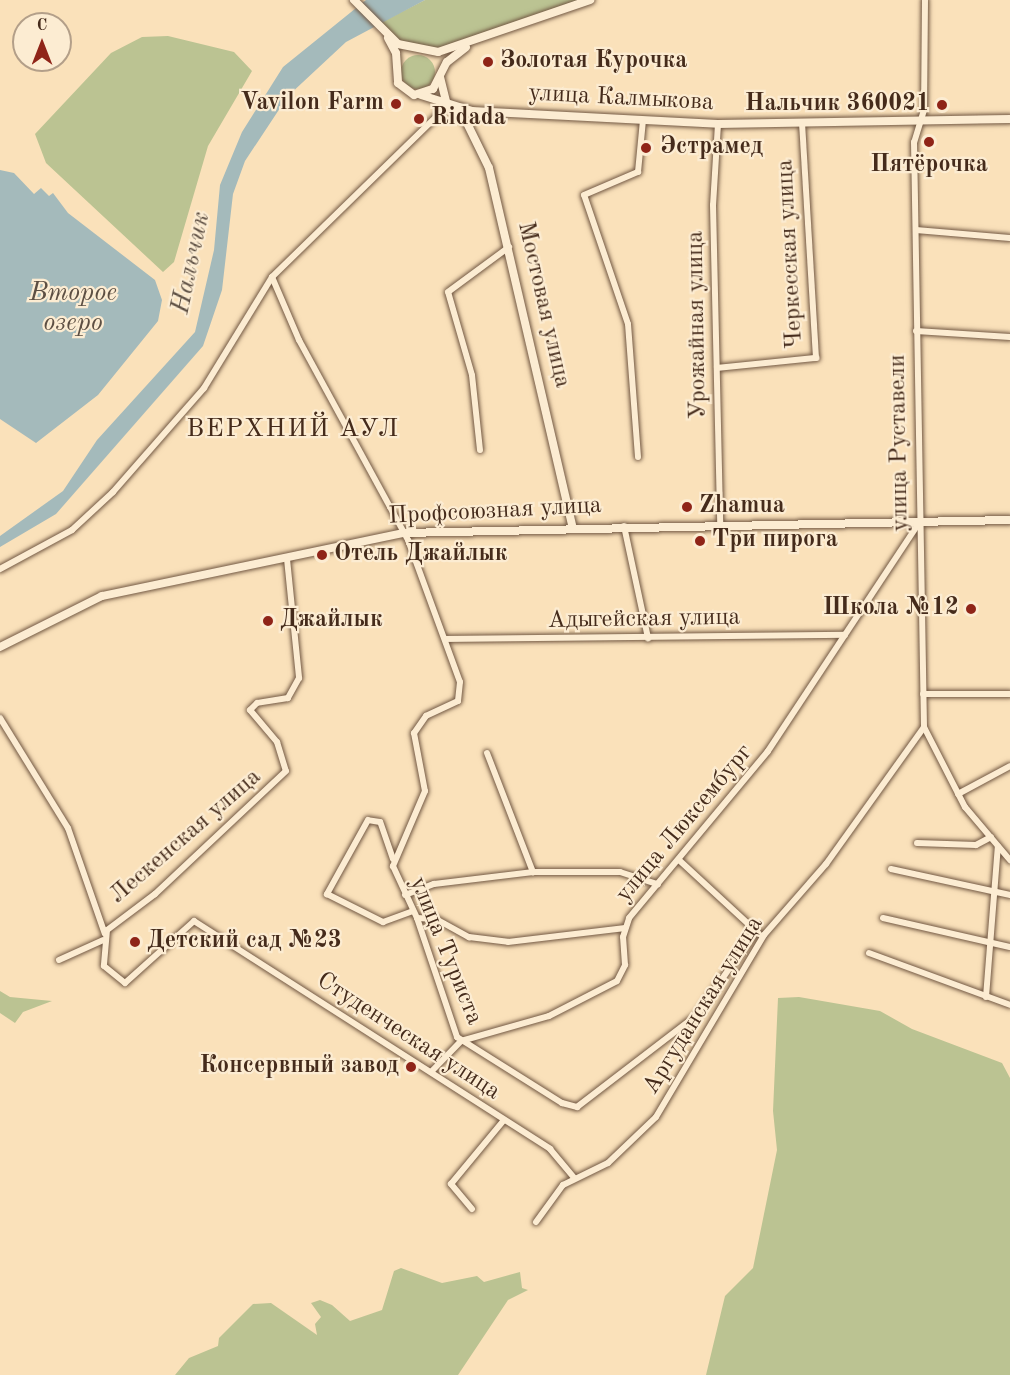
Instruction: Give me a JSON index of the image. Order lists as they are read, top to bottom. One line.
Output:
{"streets":{"street":["улица Калмыкова","Черкесская улица","Мостовая улица","Урожайная улица","улица Руставели","Профсоюзная улица","Адыгейская улица","улица Люксембург","Лескенская улица","улица Туриста","Аргуданская улица","Студенческая улица"]},"crossings":[["улица Калмыкова","Черкесская улица"],["улица Калмыкова","Мостовая улица"],["улица Калмыкова","Урожайная улица"],["улица Калмыкова","улица Руставели"],["Черкесская улица","Урожайная улица"],["Мостовая улица","Профсоюзная улица"],["Урожайная улица","Профсоюзная улица"],["улица Руставели","Профсоюзная улица"],["улица Руставели","улица Люксембург"],["улица Руставели","Аргуданская улица"],["Профсоюзная улица","улица Люксембург"],["Профсоюзная улица","Лескенская улица"],["Профсоюзная улица","улица Туриста"],["Адыгейская улица","улица Люксембург"],["Адыгейская улица","улица Туриста"],["улица Люксембург","улица Туриста"],["Лескенская улица","Студенческая улица"],["Аргуданская улица","Студенческая улица"]],"districts":["ВЕРХНИЙ АУЛ"],"water":["Нальчик","Второе озеро"],"places":["Золотая Курочка","Vavilon Farm","Нальчик 360021","Ridada","Пятёрочка","Эстрамед","Zhamua","Три пирога","Отель Джайлык","Школа №12","Джайлык","Детский сад №23","Консервный завод"],"north":"top"}
